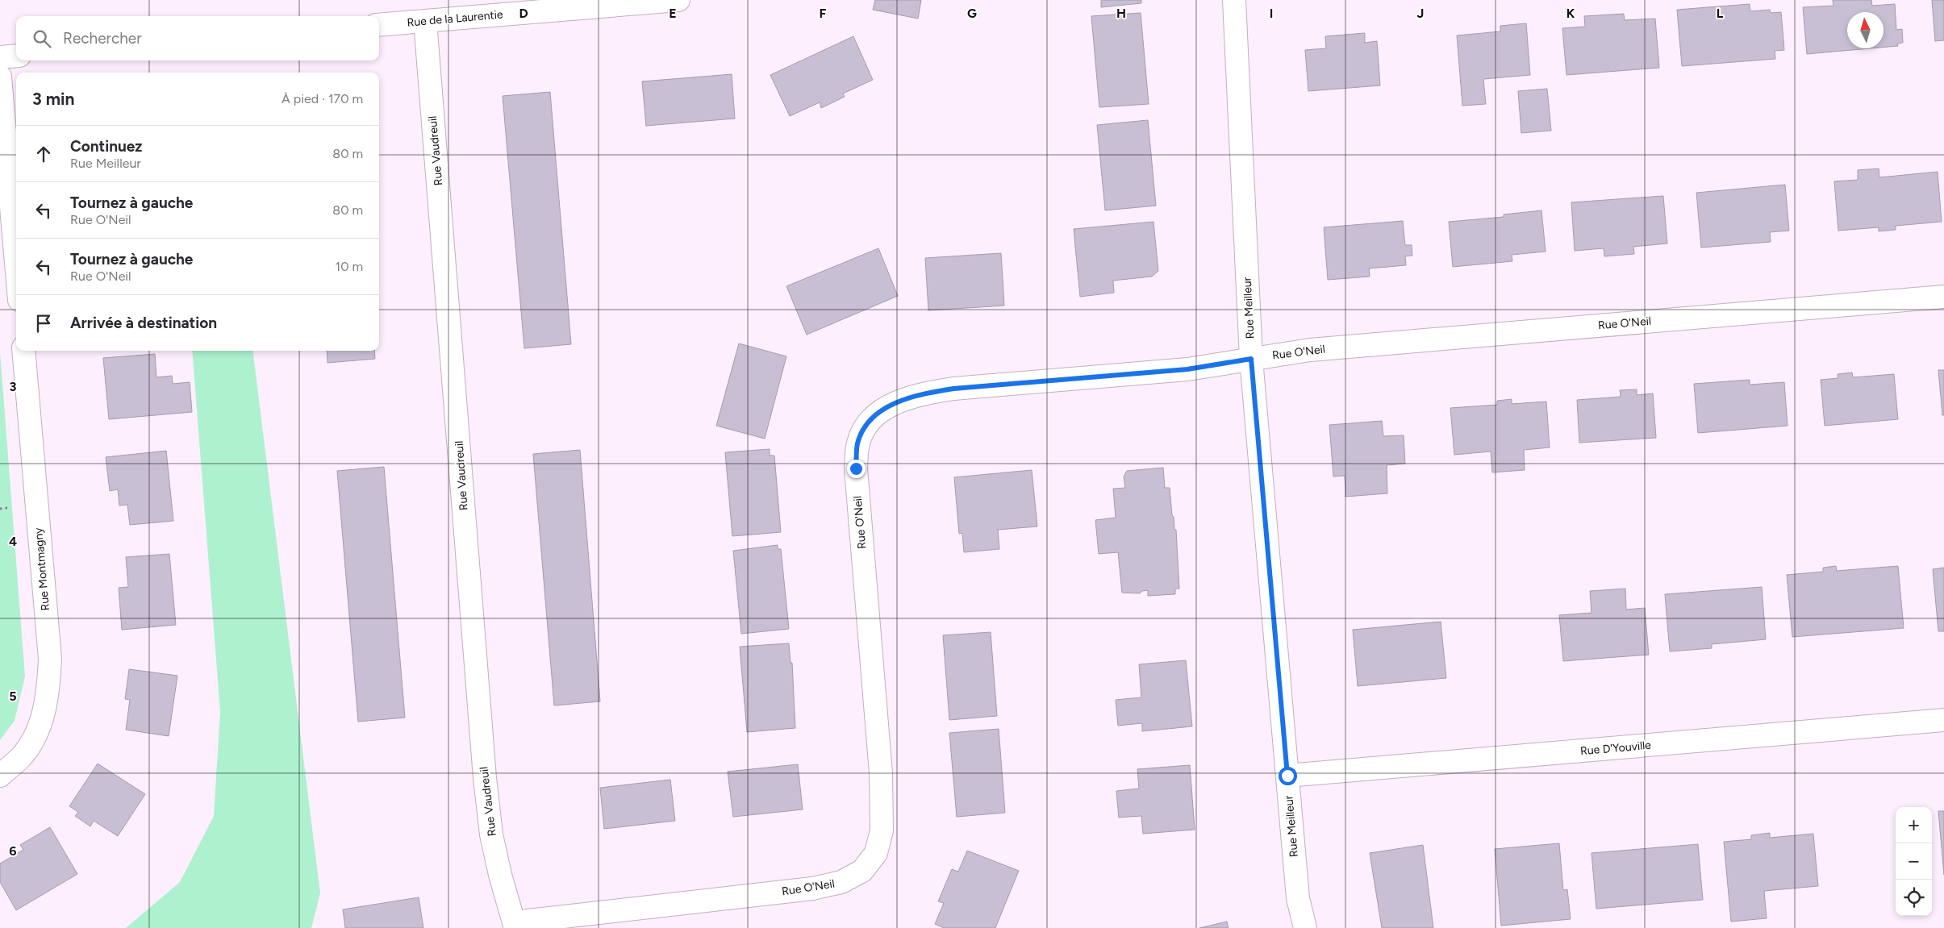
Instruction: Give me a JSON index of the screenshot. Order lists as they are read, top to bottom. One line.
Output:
{"streets":{"street":["Rue de la Laurentie","Rue Vaudreuil","Rue Meilleur","Rue O'Neil","Rue Montmagny","Rue D'Youville"]},"crossings":[["Rue de la Laurentie","Rue Vaudreuil"],["Rue Vaudreuil","Rue O'Neil"],["Rue Meilleur","Rue O'Neil"],["Rue Meilleur","Rue D'Youville"]],"north":"top","page":{"search":"Rechercher","heading":["3 min","À pied · 170 m"],"list":[["Continuez","Rue Meilleur","80 m"],["Tournez à gauche","Rue O'Neil","80 m"],["Tournez à gauche","Rue O'Neil","10 m"],"Arrivée à destination"],"map_buttons":["+","−"]},"grid":{"columns":["D","E","F","G","H","I","J","K","L"],"rows":["3","4","5","6"]}}
